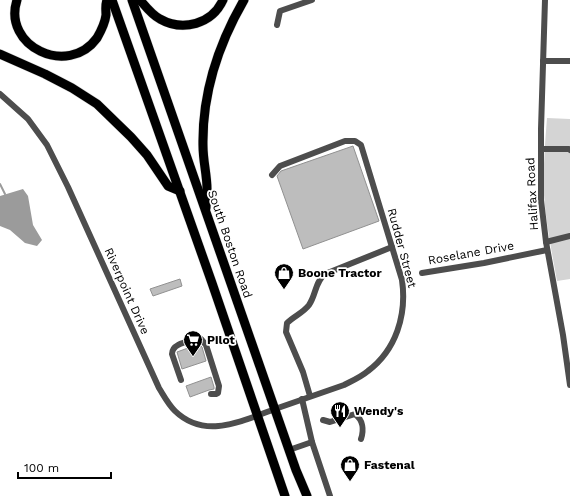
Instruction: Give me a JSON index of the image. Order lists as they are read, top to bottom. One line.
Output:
{"streets":{"highway":["South Boston Road"],"street":["Halifax Road","Rudder Street","Roselane Drive","Riverpoint Drive"]},"crossings":[["Halifax Road","Roselane Drive"],["South Boston Road","Rudder Street"],["South Boston Road","Riverpoint Drive"],["Rudder Street","Riverpoint Drive"]],"places":{"shop":["Boone Tractor","Fastenal"],"supermarket":["Pilot"],"restaurant":["Wendy's"]},"scale_bar":"100 m"}
